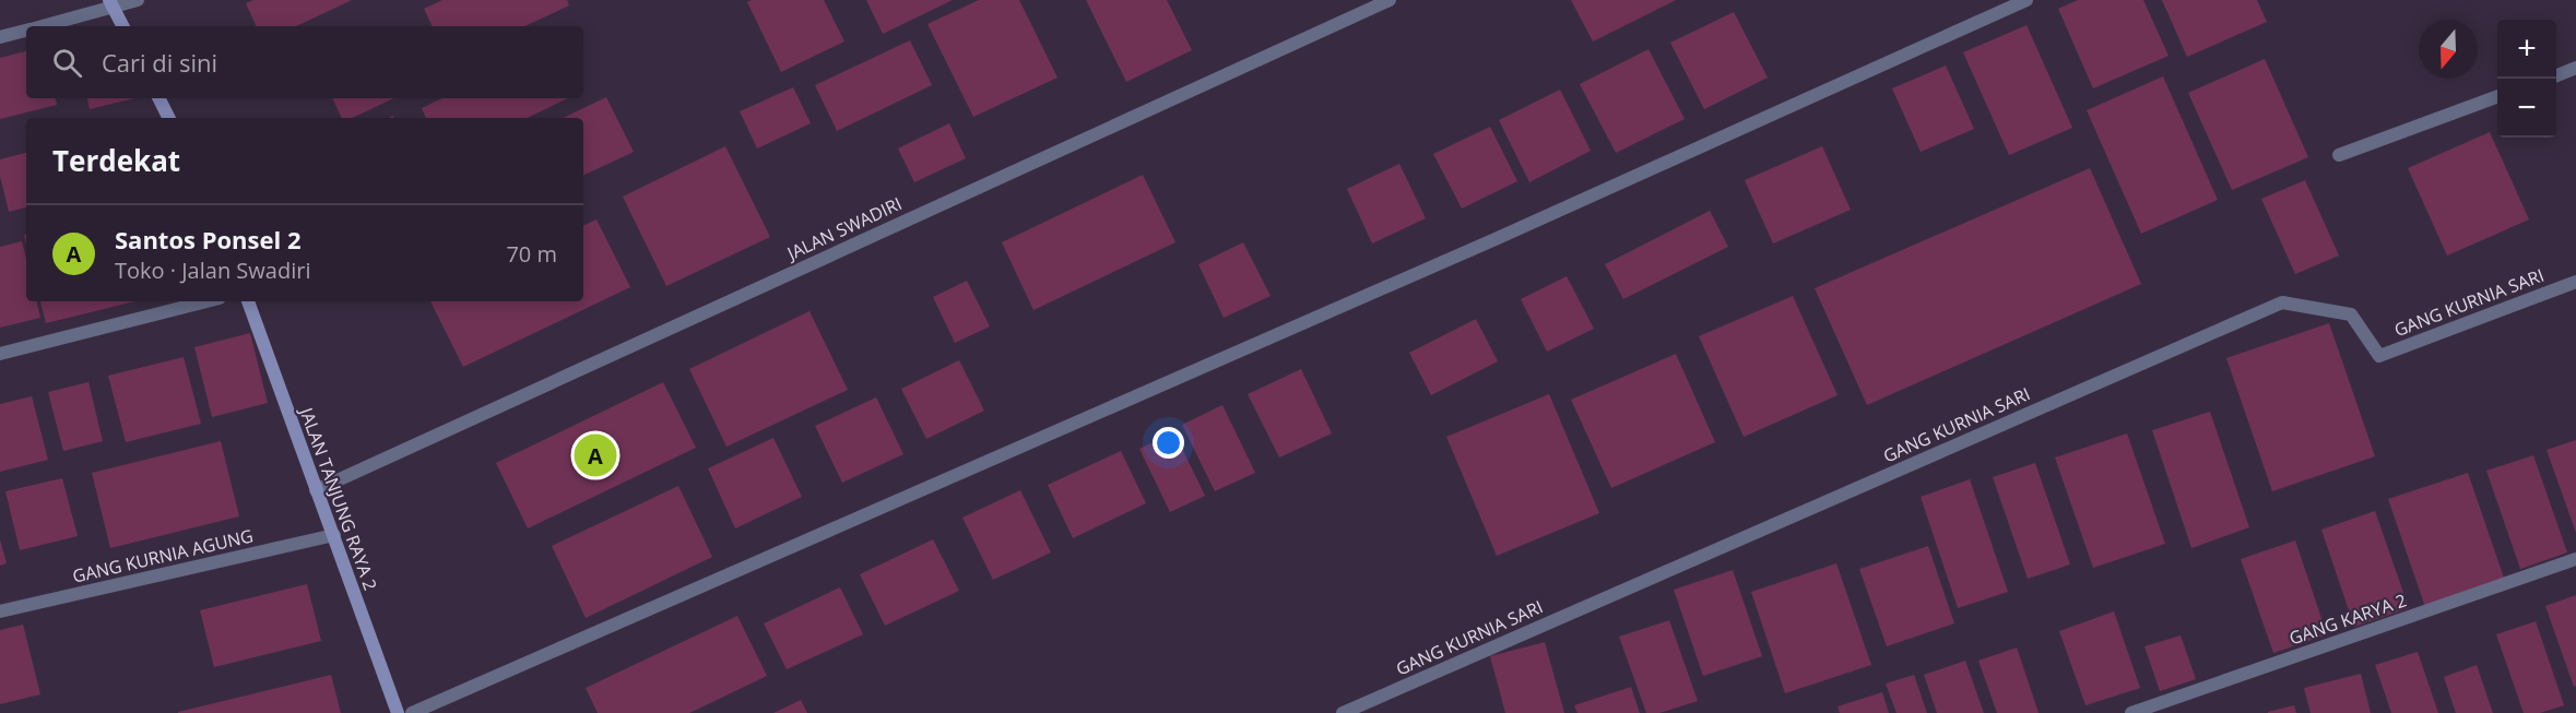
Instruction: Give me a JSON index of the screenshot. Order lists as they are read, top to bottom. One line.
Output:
{"streets":{"street":["JALAN SWADIRI","GANG KURNIA SARI","JALAN TANJUNG RAYA 2","GANG KURNIA AGUNG","GANG KARYA 2"]},"crossings":[["JALAN SWADIRI","JALAN TANJUNG RAYA 2"],["JALAN TANJUNG RAYA 2","GANG KURNIA AGUNG"]],"north":"bottom","page":{"map_buttons":["+","−"],"search":"Cari di sini","heading":"Terdekat","list":[{"mark":"A","name":"Santos Ponsel 2","note":"Toko · Jalan Swadiri","value":"70 m"}],"pins":"A"}}
